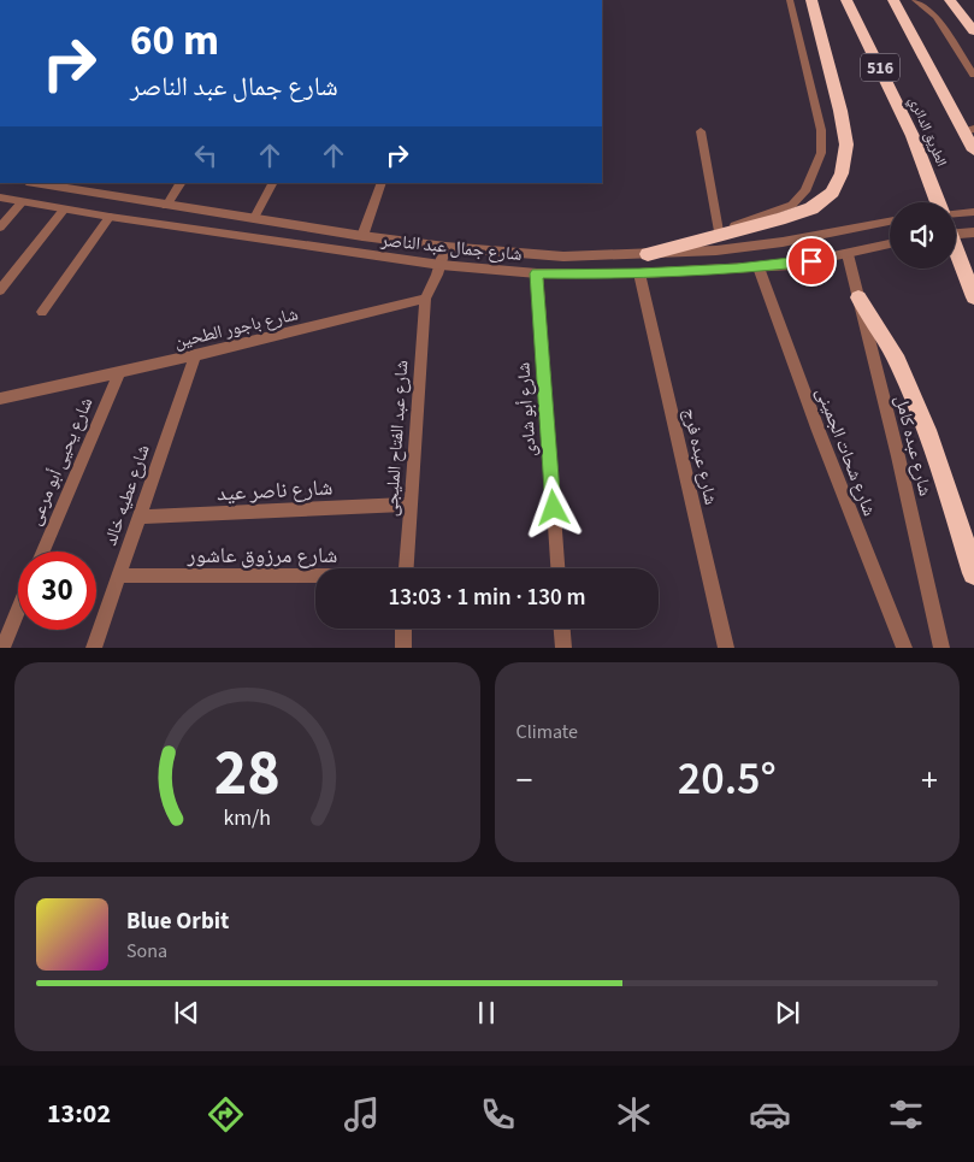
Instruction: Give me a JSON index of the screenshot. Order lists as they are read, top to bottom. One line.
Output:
{"streets":{"highway":["516","الطريق الدائري"],"street":["شارع جمال عبد الناصر","شارع باجور الطحين","شارع أبو شادى","شارع عبد الفتاح المليجى","شارع عبده كامل","شارع شحات الجمينى","شارع عبده فرج","شارع يحيى أبو مرعى","شارع ناصر عيد","شارع عطيه خالد","شارع مرزوق عاشور"]},"crossings":[["شارع جمال عبد الناصر","شارع أبو شادى"],["شارع جمال عبد الناصر","شارع عبده كامل"],["شارع جمال عبد الناصر","شارع شحات الجمينى"],["شارع جمال عبد الناصر","شارع عبده فرج"],["شارع باجور الطحين","شارع عبد الفتاح المليجى"],["شارع باجور الطحين","شارع يحيى أبو مرعى"],["شارع باجور الطحين","شارع عطيه خالد"],["شارع عبد الفتاح المليجى","شارع ناصر عيد"],["شارع ناصر عيد","شارع عطيه خالد"],["شارع عطيه خالد","شارع مرزوق عاشور"]],"page":{"turn":["60 m","شارع جمال عبد الناصر"],"limit":"30","trip":"13:03 · 1 min · 130 m","tile":"Climate","heat":["−","20.5°","+"],"song":["Blue Orbit","Sona"],"tabs":"13:02","gauge":["28","km/h"]}}
